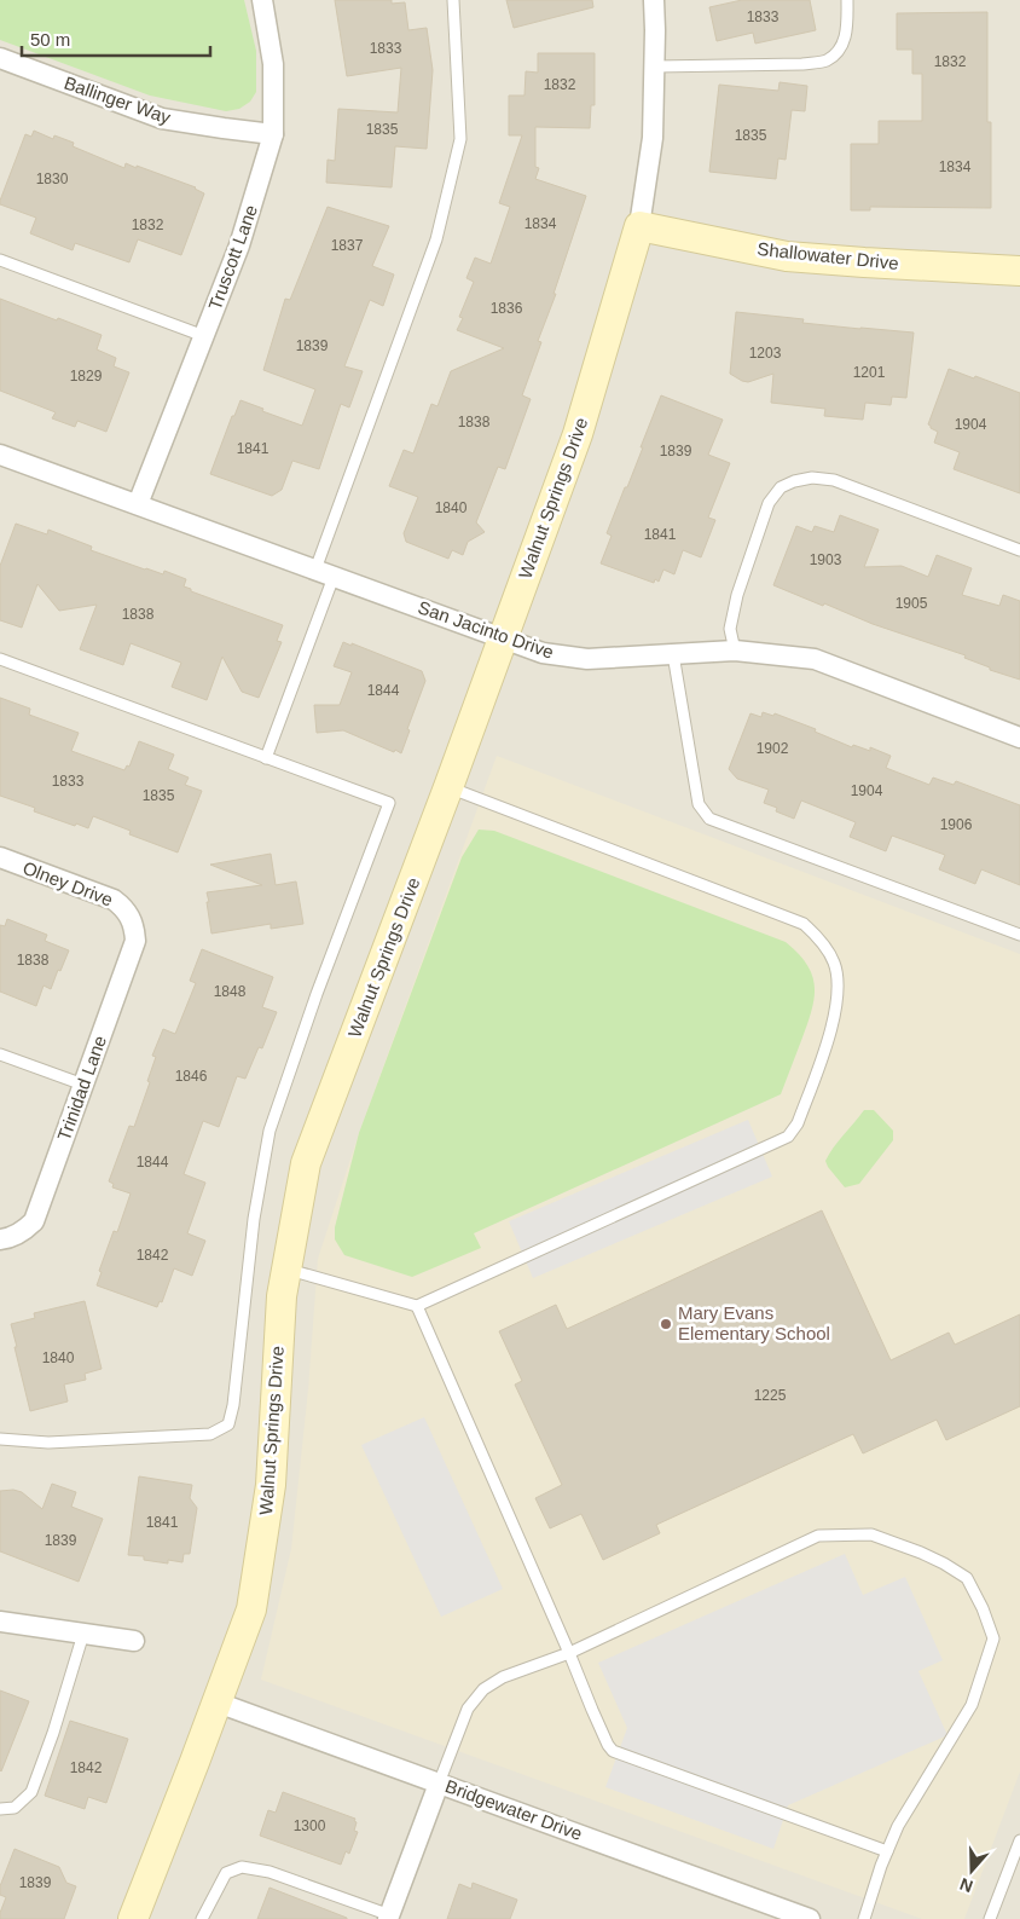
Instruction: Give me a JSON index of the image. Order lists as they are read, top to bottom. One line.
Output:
{"streets":{"street":["Ballinger Way","Shallowater Drive","Truscott Lane","Walnut Springs Drive","San Jacinto Drive","Olney Drive","Trinidad Lane","Bridgewater Drive"]},"crossings":[["Ballinger Way","Truscott Lane"],["Shallowater Drive","Walnut Springs Drive"],["Truscott Lane","San Jacinto Drive"],["Walnut Springs Drive","San Jacinto Drive"],["Walnut Springs Drive","Bridgewater Drive"],["Olney Drive","Trinidad Lane"]],"places":["Mary Evans Elementary School"],"house_numbers":["1833","1833","1832","1832","1835","1835","1834","1830","1834","1832","1837","1836","1839","1203","1201","1829","1838","1904","1841","1839","1840","1841","1903","1905","1838","1844","1902","1833","1904","1835","1906","1838","1848","1846","1844","1842","1840","1225","1841","1839","1842","1300","1839"],"scale_bar":"50 m","north":"bottom"}
